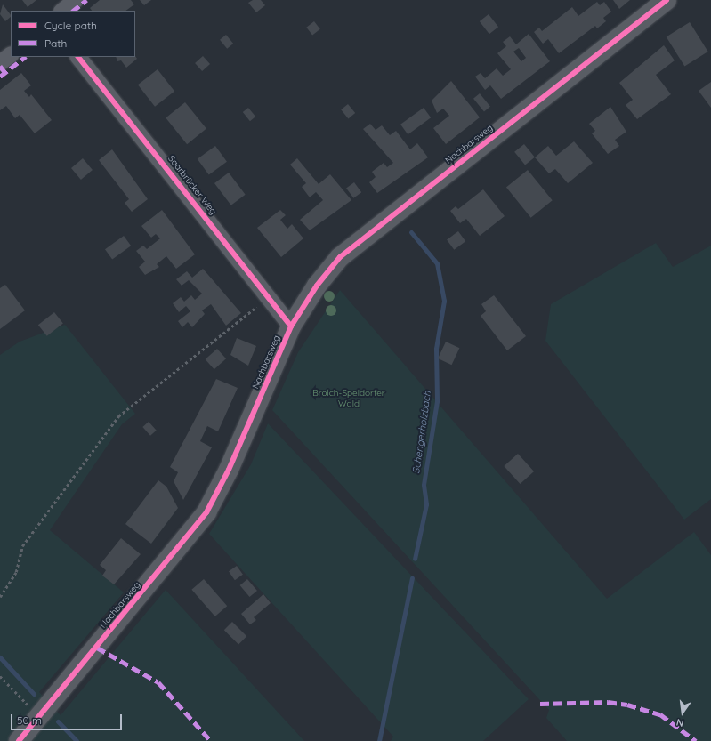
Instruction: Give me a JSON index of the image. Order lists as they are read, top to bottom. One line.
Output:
{"streets":{"street":["Nachbarsweg","Saarbrücker Weg"]},"crossings":[["Nachbarsweg","Saarbrücker Weg"]],"water":["Schengerholzbach"],"parks":["Broich-Speldorfer Wald"],"legend":["Cycle path","Path"],"scale_bar":"50 m","north":"bottom"}
